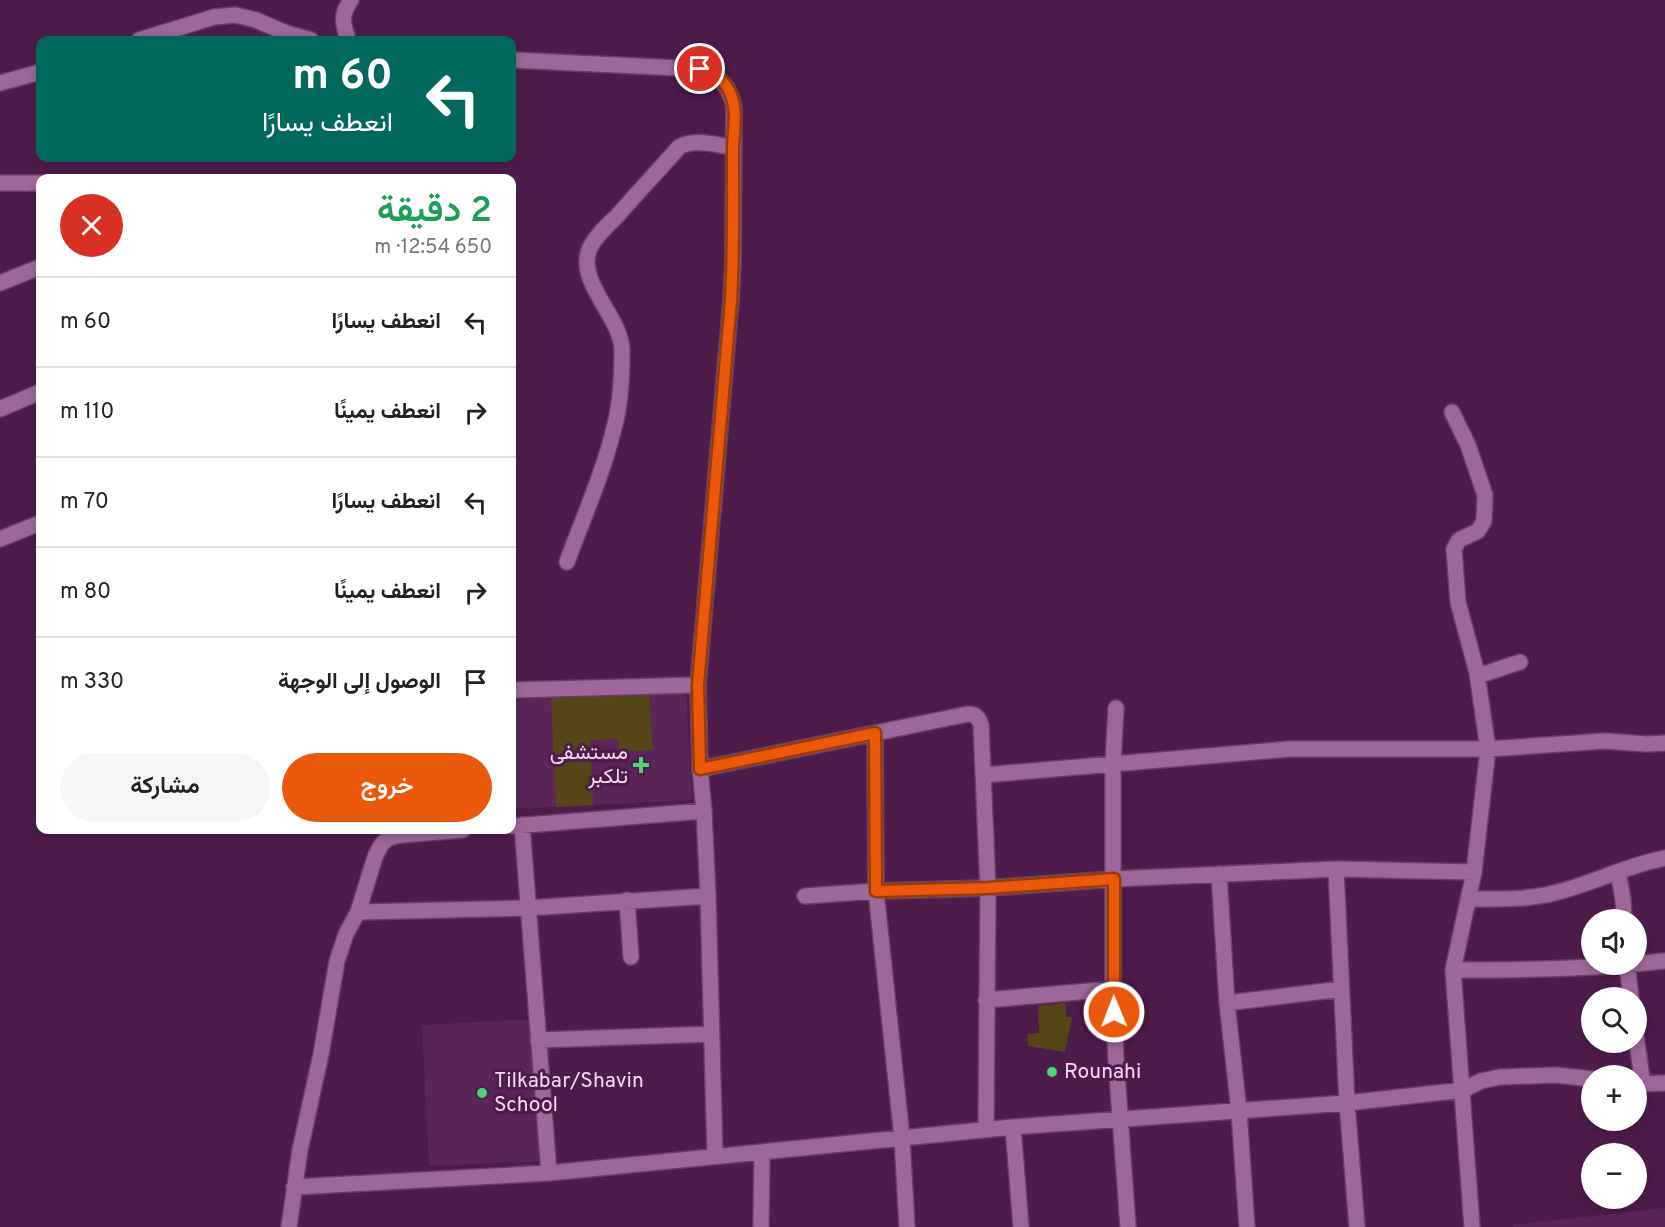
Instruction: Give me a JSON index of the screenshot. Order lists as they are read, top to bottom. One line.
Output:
{"places":{"health":["مستشفى تلكبر"],"other":["Rounahi","Tilkabar/Shavin School"]},"page":{"turn":["60 m","انعطف يسارًا"],"heading":["2 دقيقة","650 m · 12:54"],"list":[{"name":"انعطف يسارًا","value":"60 m"},{"name":"انعطف يمينًا","value":"110 m"},{"name":"انعطف يسارًا","value":"70 m"},{"name":"انعطف يمينًا","value":"80 m"},{"name":"الوصول إلى الوجهة","value":"330 m"}],"buttons":["خروج","مشاركة"],"map_buttons":["+","−"]}}
